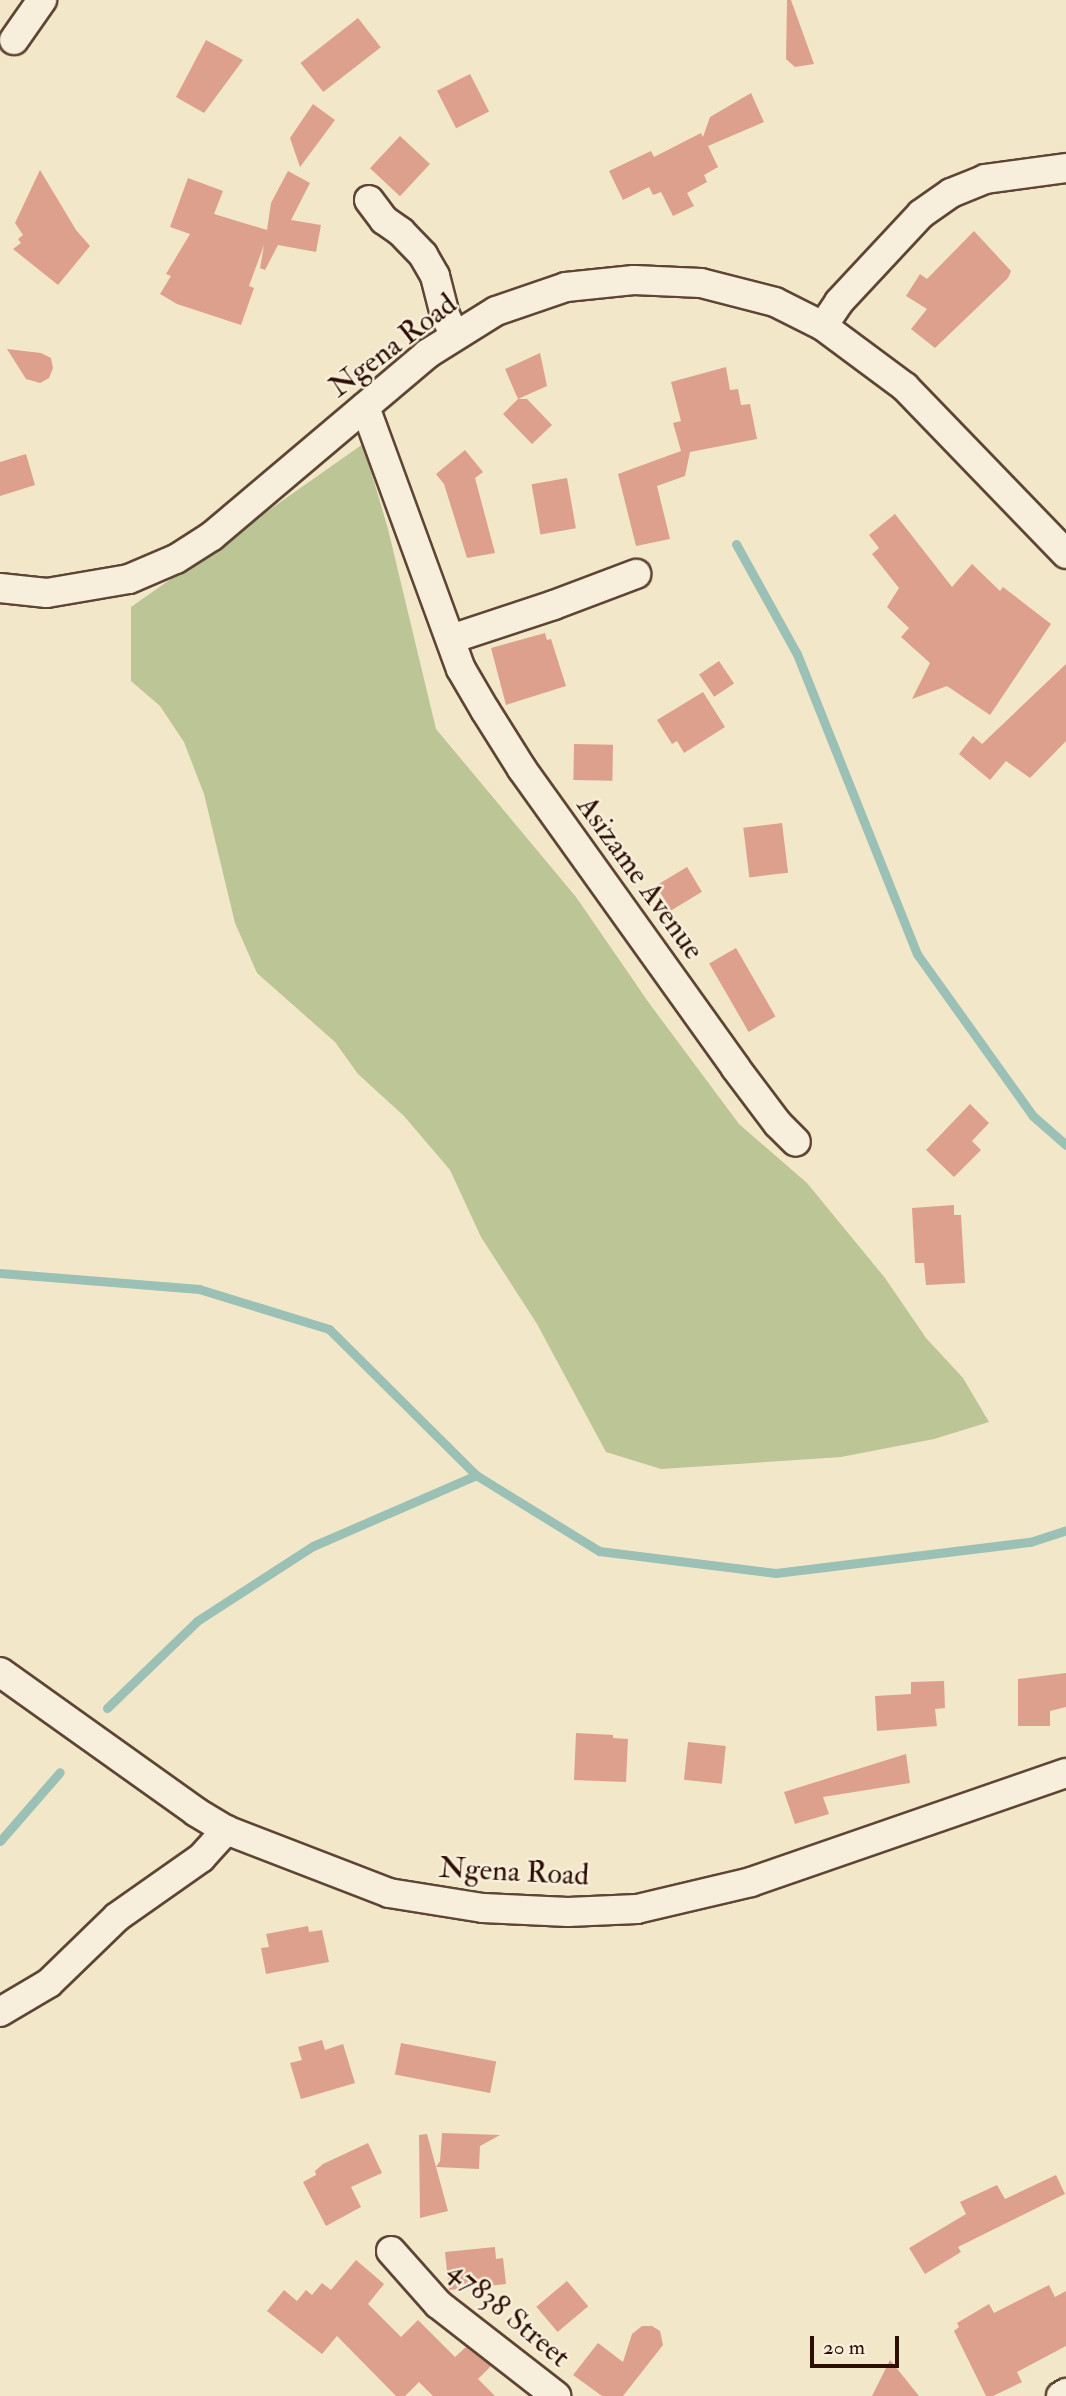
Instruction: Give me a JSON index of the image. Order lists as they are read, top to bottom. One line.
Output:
{"streets":{"street":["Ngena Road","Asizame Avenue","47838 Street"]},"crossings":[["Ngena Road","Asizame Avenue"]],"scale_bar":"20 m"}
